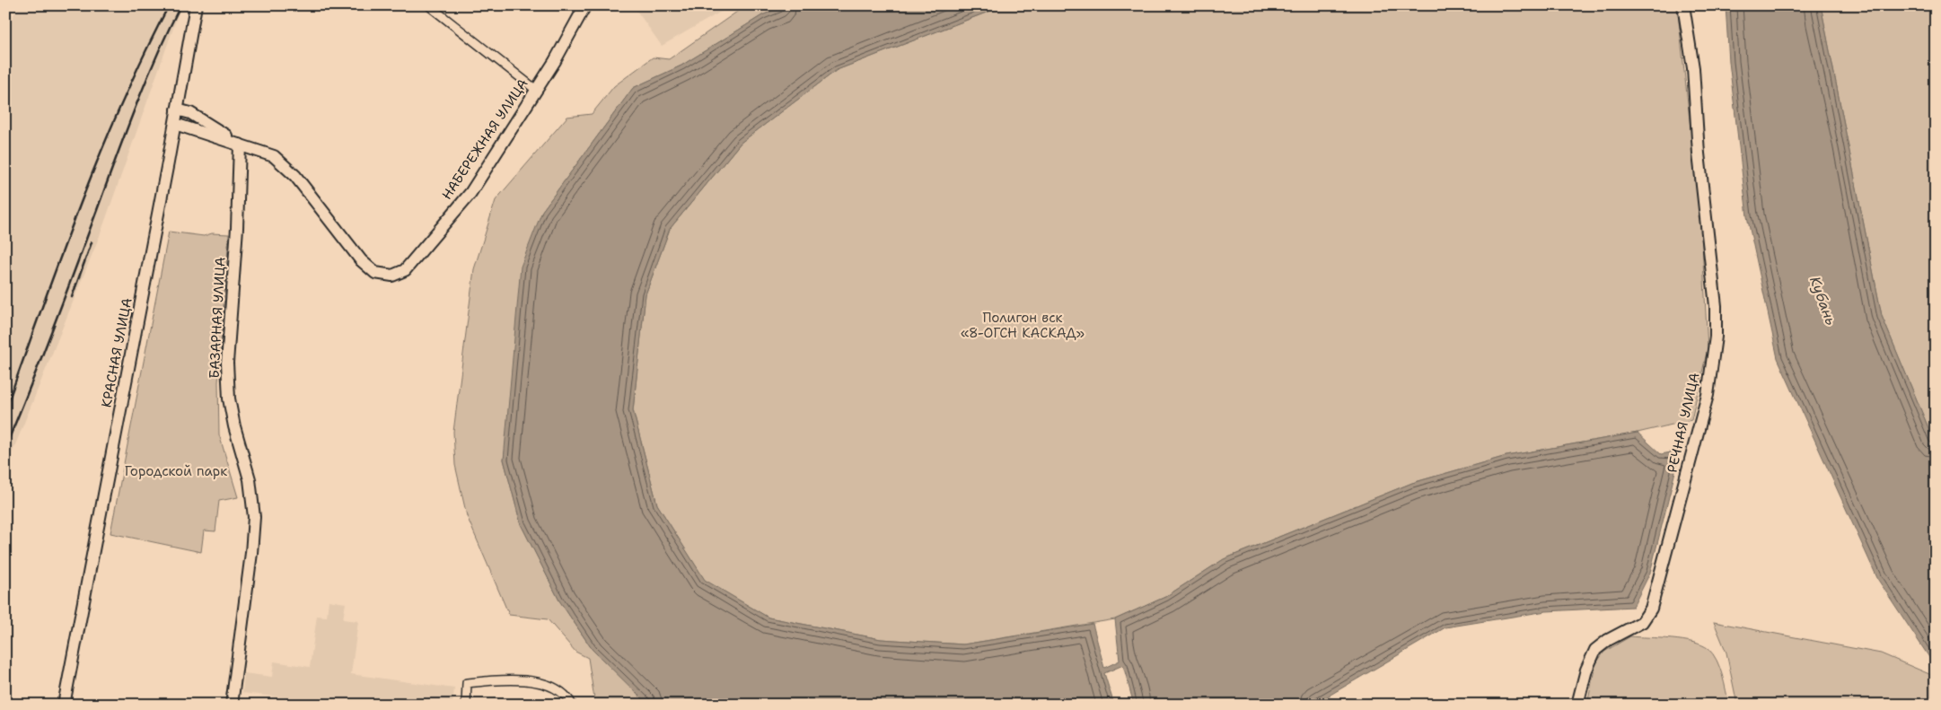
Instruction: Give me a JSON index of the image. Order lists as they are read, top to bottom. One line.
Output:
{"streets":{"main road":["НАБЕРЕЖНАЯ УЛИЦА","БАЗАРНАЯ УЛИЦА","КРАСНАЯ УЛИЦА","РЕЧНАЯ УЛИЦА"]},"crossings":[["НАБЕРЕЖНАЯ УЛИЦА","БАЗАРНАЯ УЛИЦА"]],"water":["Кубань"],"parks":["Полигон вск «8-ОГСН КАСКАД»","Городской парк"]}
